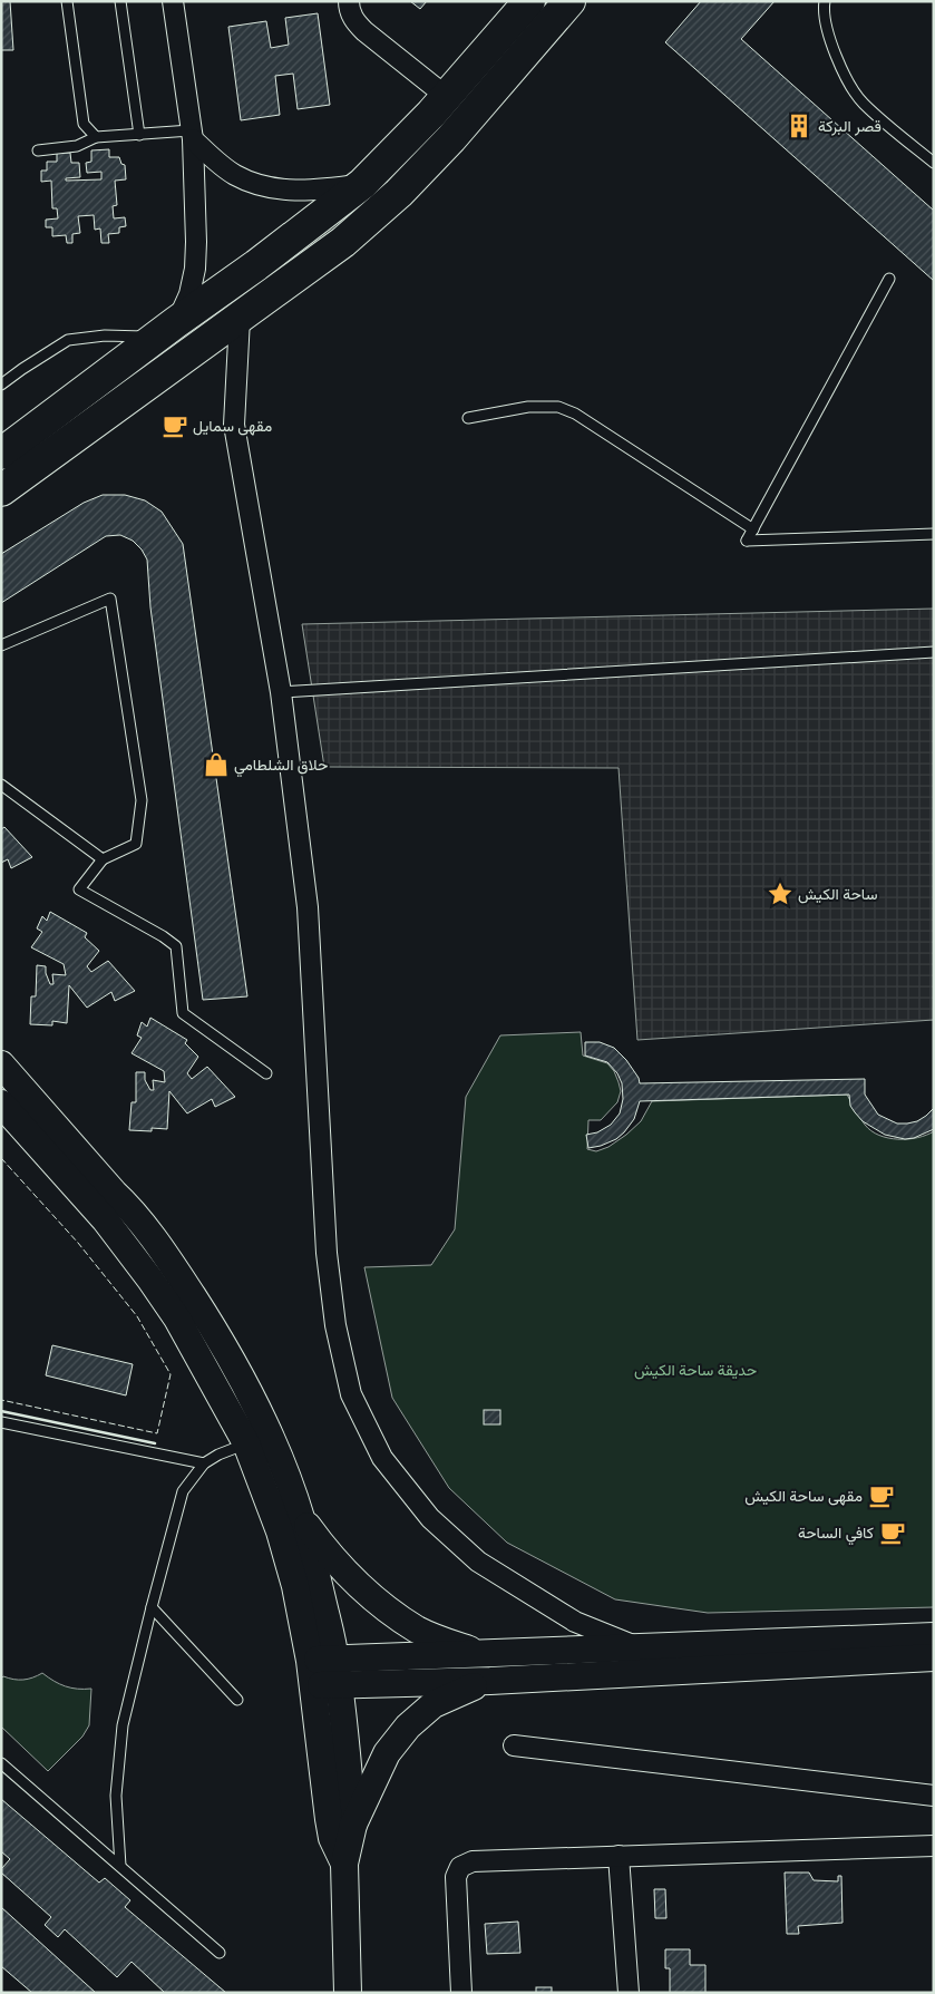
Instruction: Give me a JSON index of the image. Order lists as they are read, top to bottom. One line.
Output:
{"parks":["حديقة ساحة الكيش"],"places":{"building":["قصر البركة"],"cafe":["مقهى سمايل","مقهى ساحة الكيش","كافي الساحة"],"shop":["حلاق الشلطامي"],"place":["ساحة الكيش"]}}
